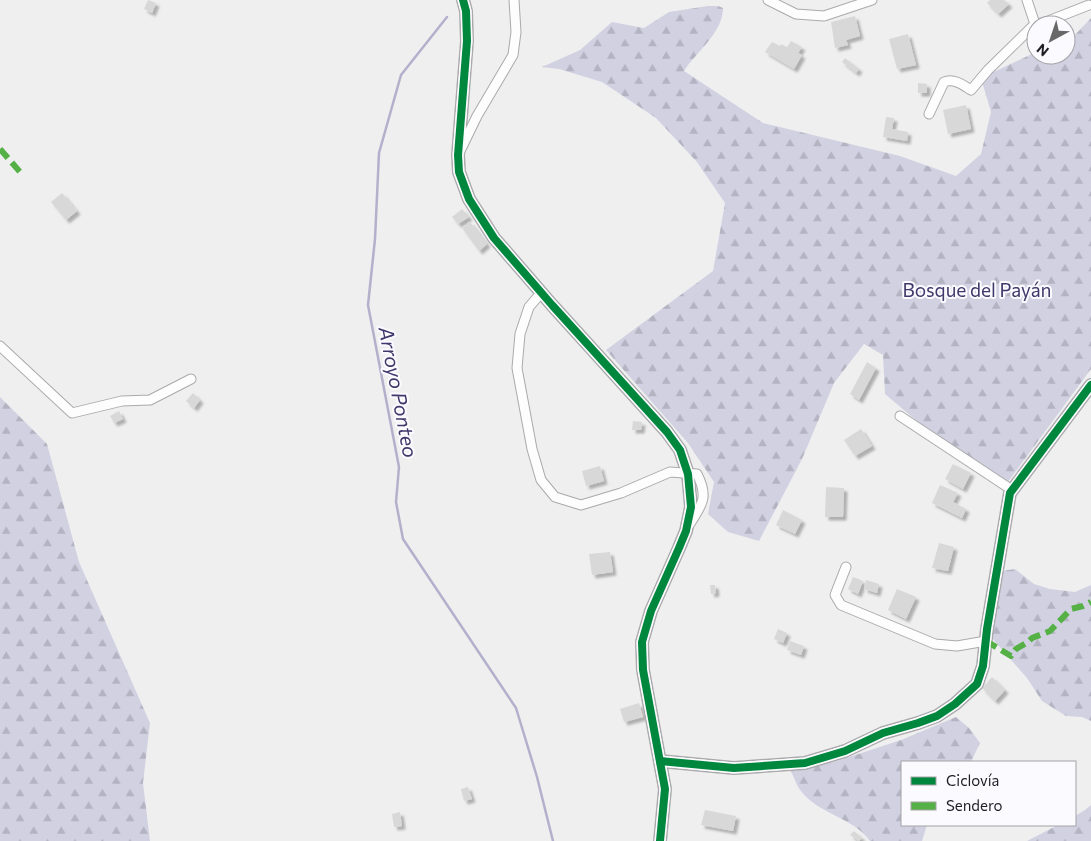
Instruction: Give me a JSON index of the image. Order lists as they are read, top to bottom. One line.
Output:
{"water":["Arroyo Ponteo"],"parks":["Bosque del Payán"],"legend":["Ciclovía","Sendero"],"north":"bottom left"}
